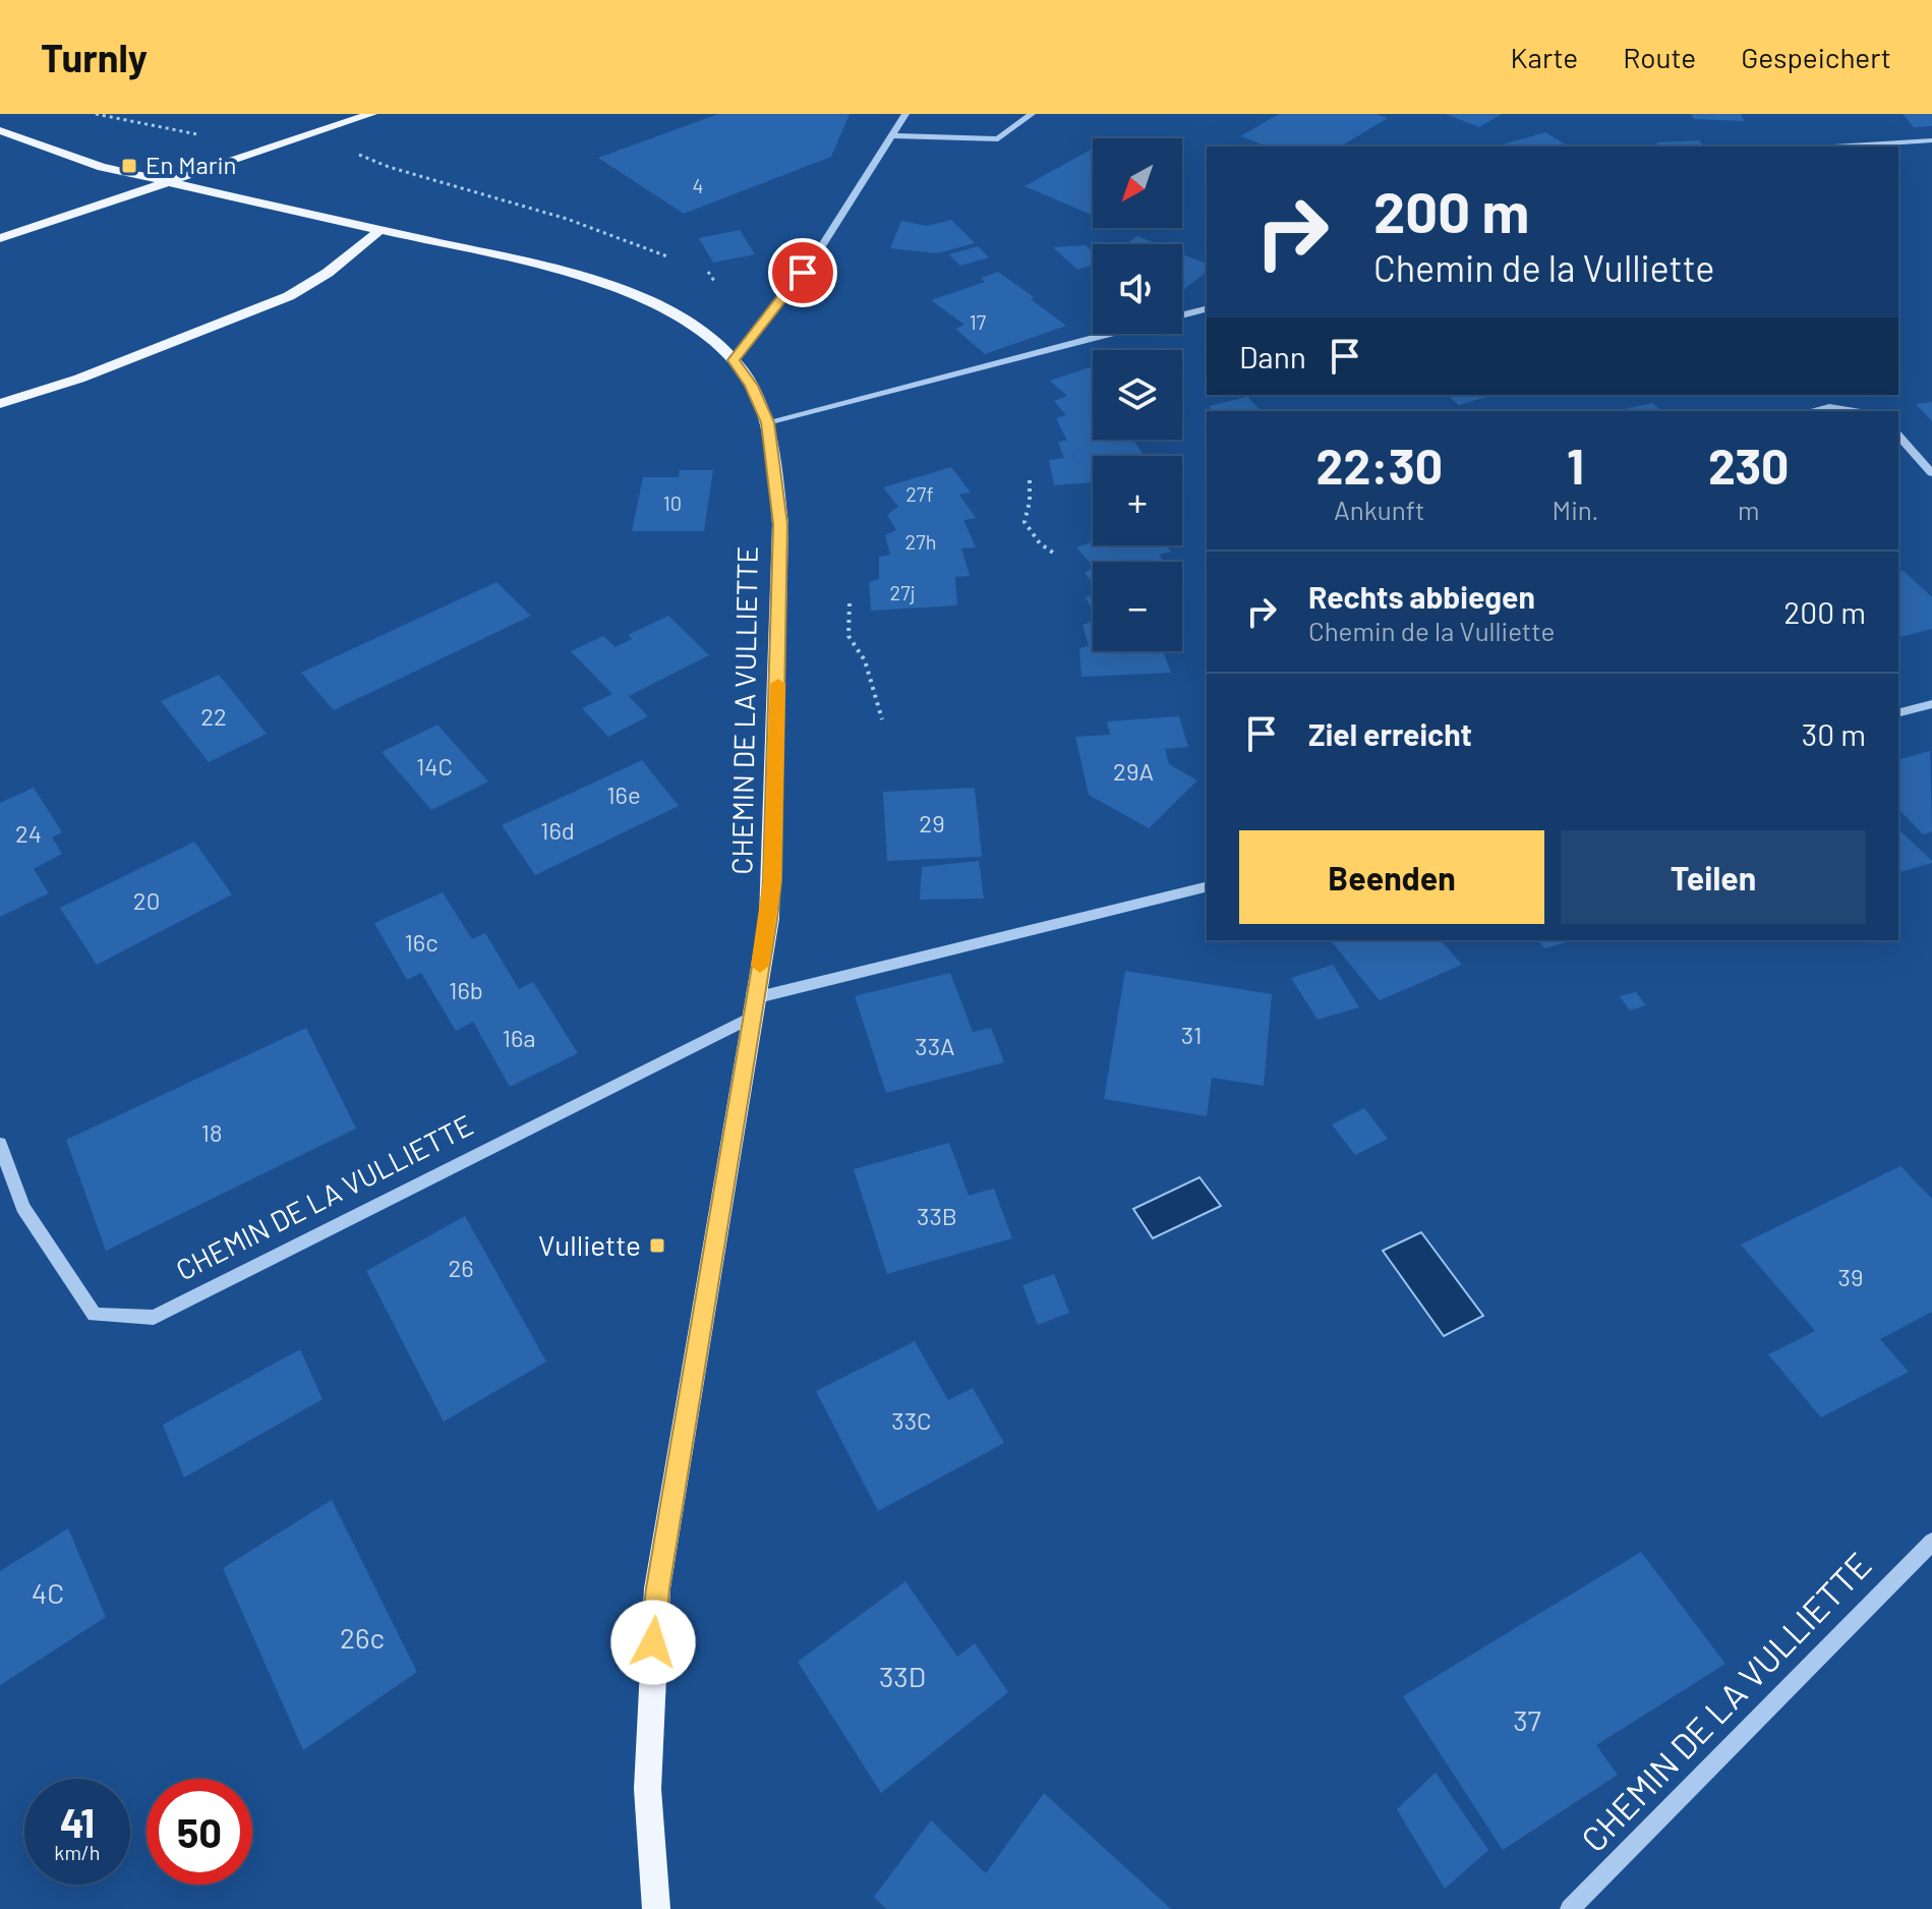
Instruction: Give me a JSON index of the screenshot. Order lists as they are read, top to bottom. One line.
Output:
{"streets":{"main road":["CHEMIN DE LA VULLIETTE"]},"places":{"transit":["En Marin","Vulliette"]},"house_numbers":["4","17","27f","10","27h","27j","22","14C","29A","16e","29","16d","24","20","16c","16b","31","16a","33A","18","33B","26","39","33C","4C","26c","33D","37"],"north":"bottom left","page":{"header":"Turnly","nav":["Karte","Route","Gespeichert"],"map_buttons":["+","−"],"turn":["200 m","Chemin de la Vulliette"],"then":"Dann","eta":["22:30","Ankunft","1","Min.","230","m"],"list":[{"name":"Rechts abbiegen","note":"Chemin de la Vulliette","value":"200 m"},{"name":"Ziel erreicht","value":"30 m"}],"buttons":["Beenden","Teilen"],"speed":"41 km/h","limit":"50"}}
